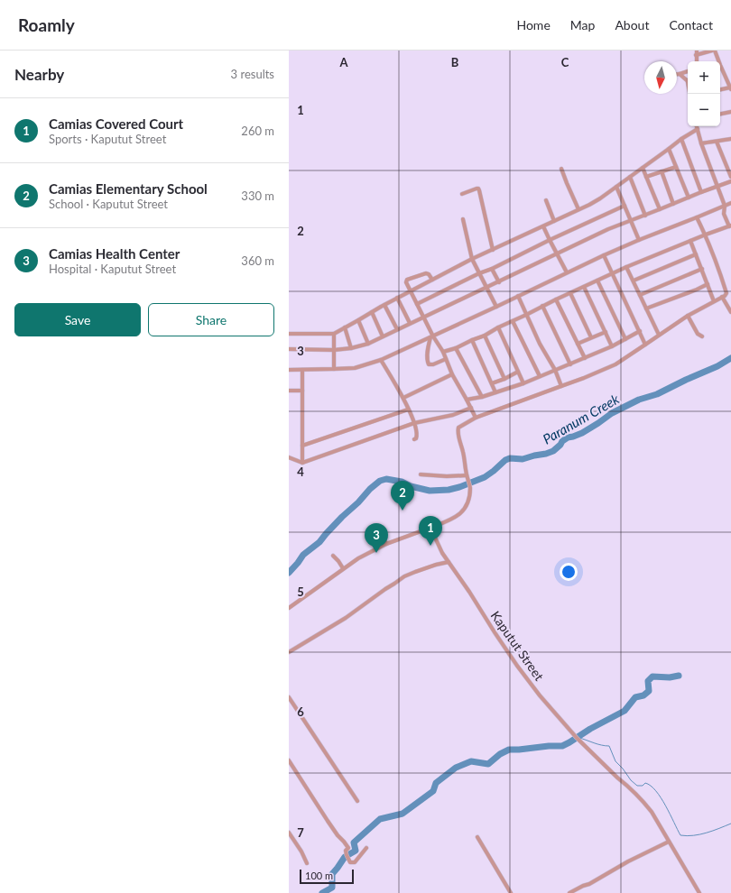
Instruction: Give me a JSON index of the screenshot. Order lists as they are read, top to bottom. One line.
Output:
{"streets":{"street":["Kaputut Street"]},"water":["Paranum Creek"],"scale_bar":"100 m","north":"bottom","page":{"header":"Roamly","nav":["Home","Map","About","Contact"],"heading":["Nearby","3 results"],"map_buttons":["+","−"],"list":[{"mark":"1","name":"Camias Covered Court","note":"Sports · Kaputut Street","value":"260 m"},{"mark":"2","name":"Camias Elementary School","note":"School · Kaputut Street","value":"330 m"},{"mark":"3","name":"Camias Health Center","note":"Hospital · Kaputut Street","value":"360 m"}],"buttons":["Save","Share"],"pins":["2","1","3"],"scale":"100 m"},"grid":{"columns":["A","B","C"],"rows":["1","2","3","4","5","6","7"]}}
